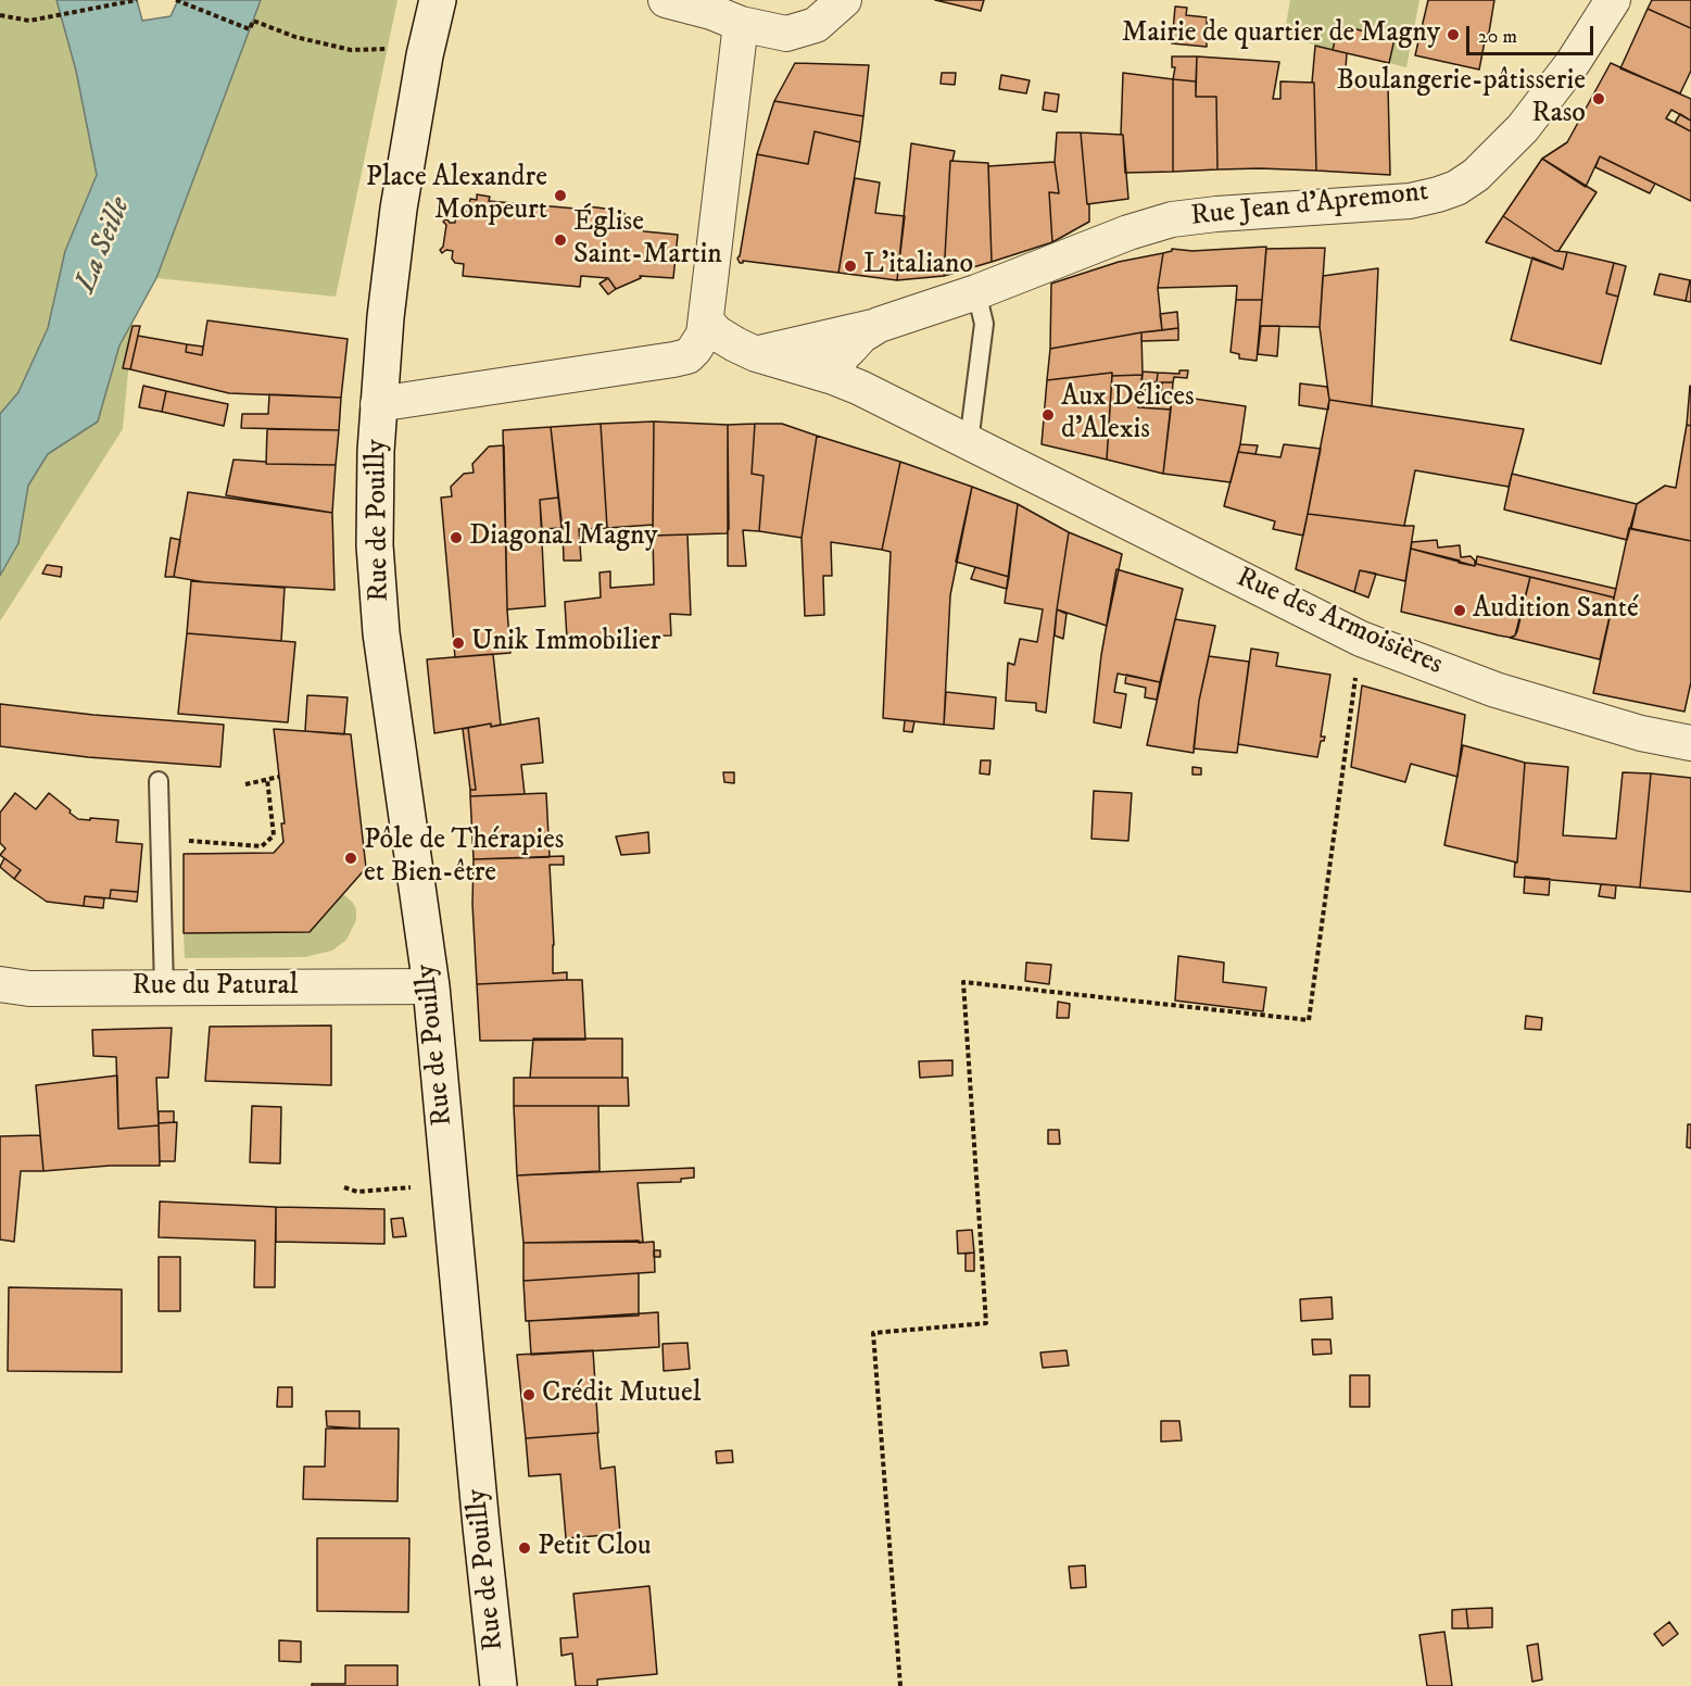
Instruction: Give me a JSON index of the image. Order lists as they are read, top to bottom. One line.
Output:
{"streets":{"main road":["Rue de Pouilly"],"street":["Rue Jean d'Apremont","Rue des Armoisières","Rue du Patural"]},"crossings":[["Rue de Pouilly","Rue du Patural"]],"water":["La Seille"],"places":["Mairie de quartier de Magny","Boulangerie-pâtisserie Raso","Place Alexandre Monpeurt","Église Saint-Martin","L'italiano","Aux Délices d’Alexis","Diagonal Magny","Audition Santé","Unik Immobilier","Pôle de Thérapies et Bien-être","Crédit Mutuel","Petit Clou"],"scale_bar":"20 m"}
